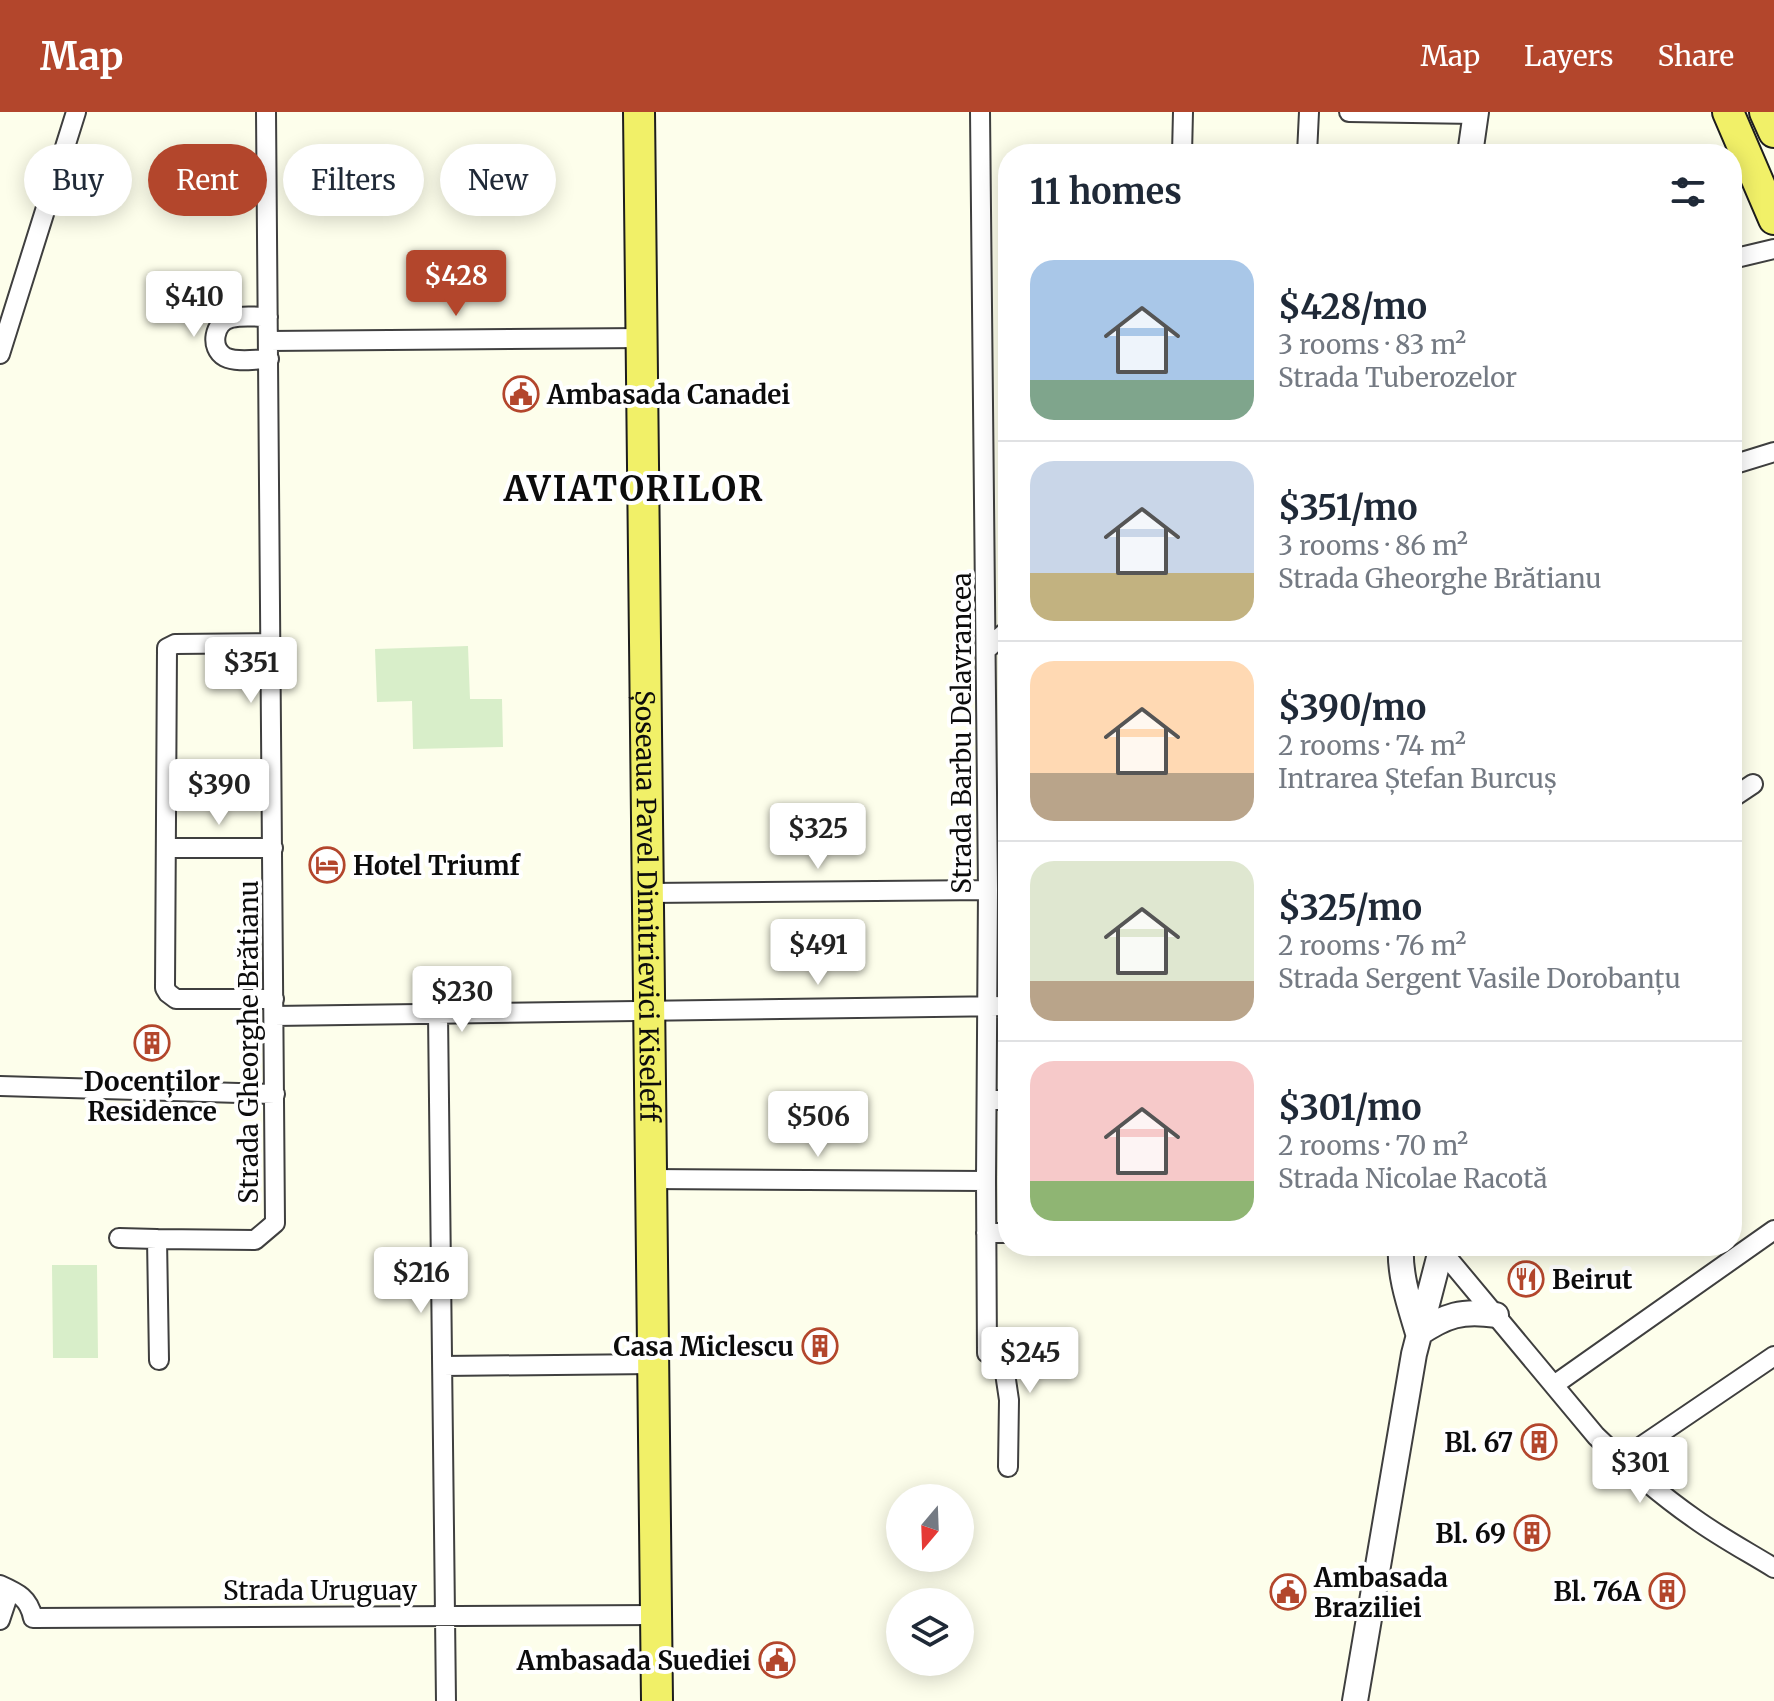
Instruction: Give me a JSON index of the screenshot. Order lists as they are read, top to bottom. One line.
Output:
{"streets":{"main road":["Șoseaua Pavel Dimitrievici Kiseleff"],"street":["Strada Barbu Delavrancea","Strada Gheorghe Brătianu","Strada Uruguay"]},"crossings":[["Șoseaua Pavel Dimitrievici Kiseleff","Strada Uruguay"]],"districts":["AVIATORILOR"],"places":{"public building":["Ambasada Canadei","Ambasada Braziliei","Ambasada Suediei"],"hotel":["Hotel Triumf"],"building":["Docenților Residence","Casa Miclescu","Bl. 67","Bl. 69","Bl. 76A"],"restaurant":["Beirut"]},"north":"bottom","page":{"header":"Map","nav":["Map","Layers","Share"],"chip":["Buy","Rent","Filters","New"],"heading":"11 homes","list":[{"name":"$428/mo","note":"3 rooms · 83 m² · Strada Tuberozelor"},{"name":"$351/mo","note":"3 rooms · 86 m² · Strada Gheorghe Brătianu"},{"name":"$390/mo","note":"2 rooms · 74 m² · Intrarea Ștefan Burcuș"},{"name":"$325/mo","note":"2 rooms · 76 m² · Strada Sergent Vasile Dorobanțu"},{"name":"$301/mo","note":"2 rooms · 70 m² · Strada Nicolae Racotă"}],"price":["$428","$410","$351","$390","$325","$491","$230","$506","$216","$245","$301"]}}
